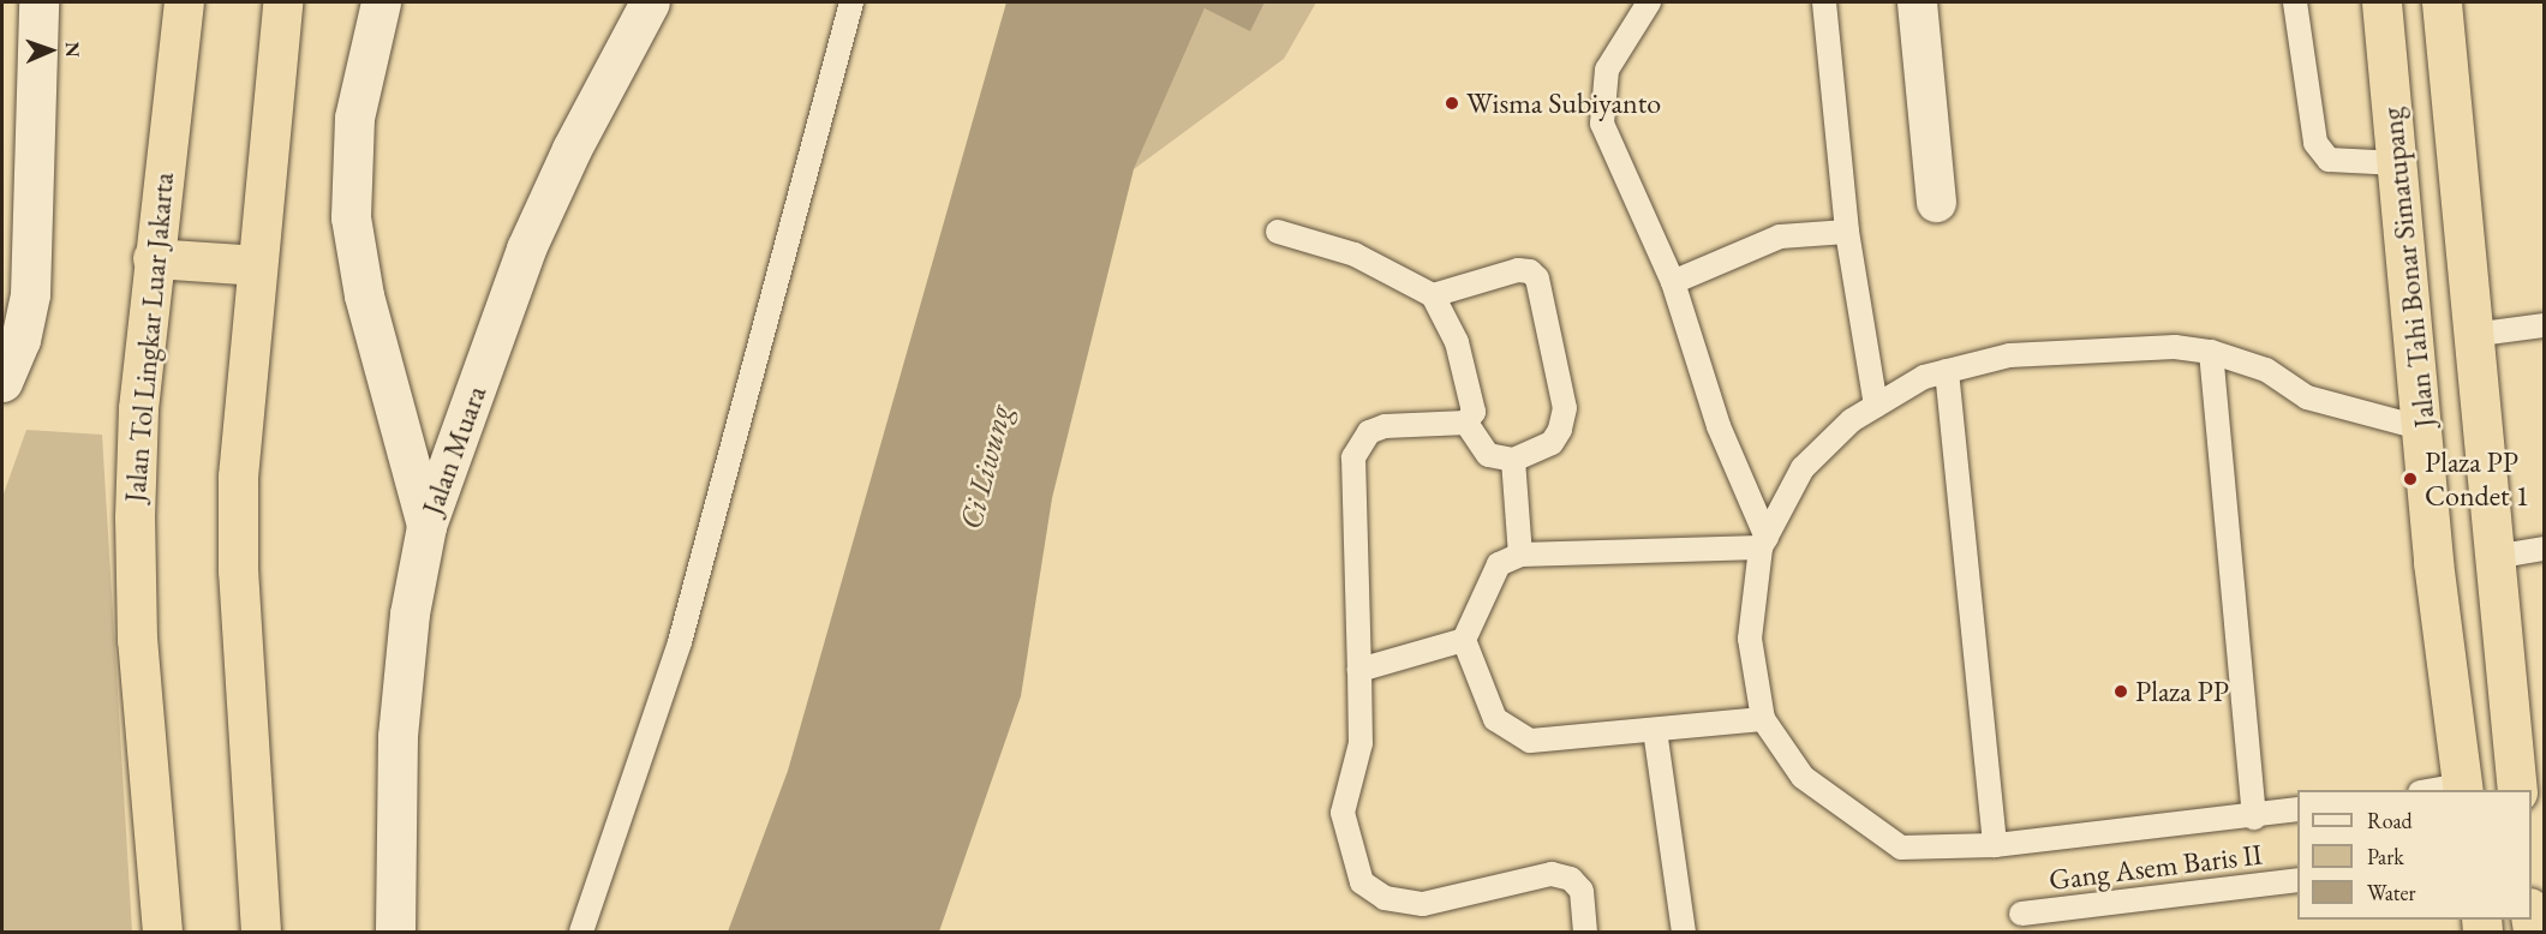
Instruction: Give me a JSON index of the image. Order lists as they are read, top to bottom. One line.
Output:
{"streets":{"highway":["Jalan Tahi Bonar Simatupang","Jalan Tol Lingkar Luar Jakarta"],"street":["Jalan Muara"],"lane":["Gang Asem Baris II"]},"water":["Ci Liwung"],"places":["Wisma Subiyanto","Plaza PP Condet 1","Plaza PP"],"legend":["Road","Park","Water"],"north":"right"}
